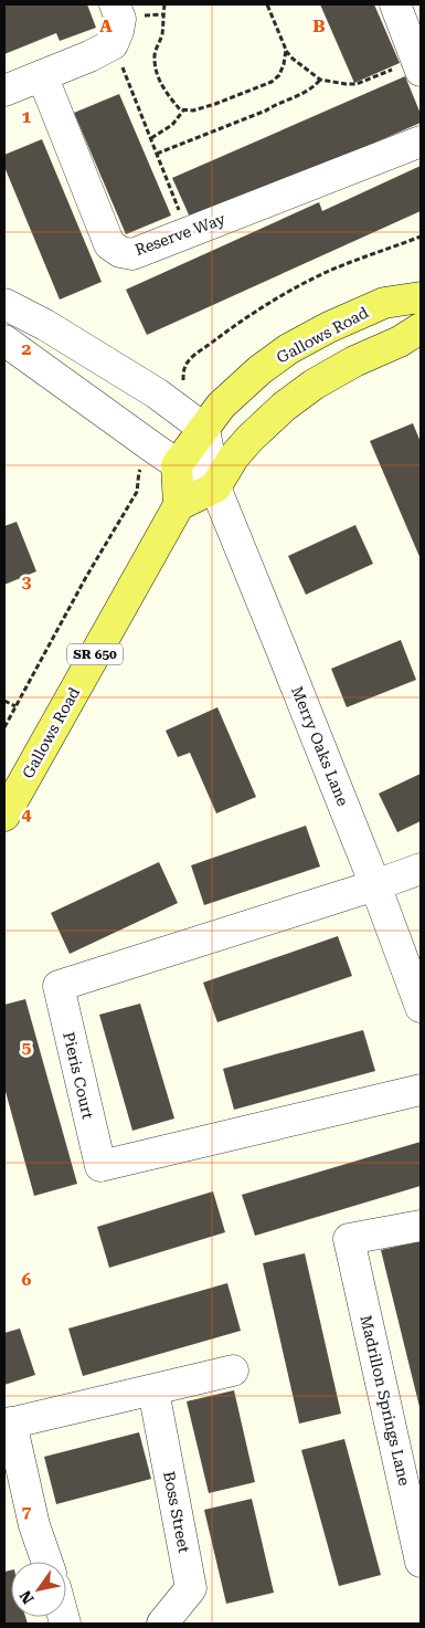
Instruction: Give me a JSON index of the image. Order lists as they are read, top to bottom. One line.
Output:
{"streets":{"main road":["Gallows Road","SR 650"],"street":["Reserve Way","Merry Oaks Lane","Pieris Court","Madrillon Springs Lane","Boss Street"]},"crossings":[["Gallows Road","Merry Oaks Lane"],["Merry Oaks Lane","Pieris Court"]],"north":"bottom left","grid":{"columns":["A","B"],"rows":["1","2","3","4","5","6","7"]}}
